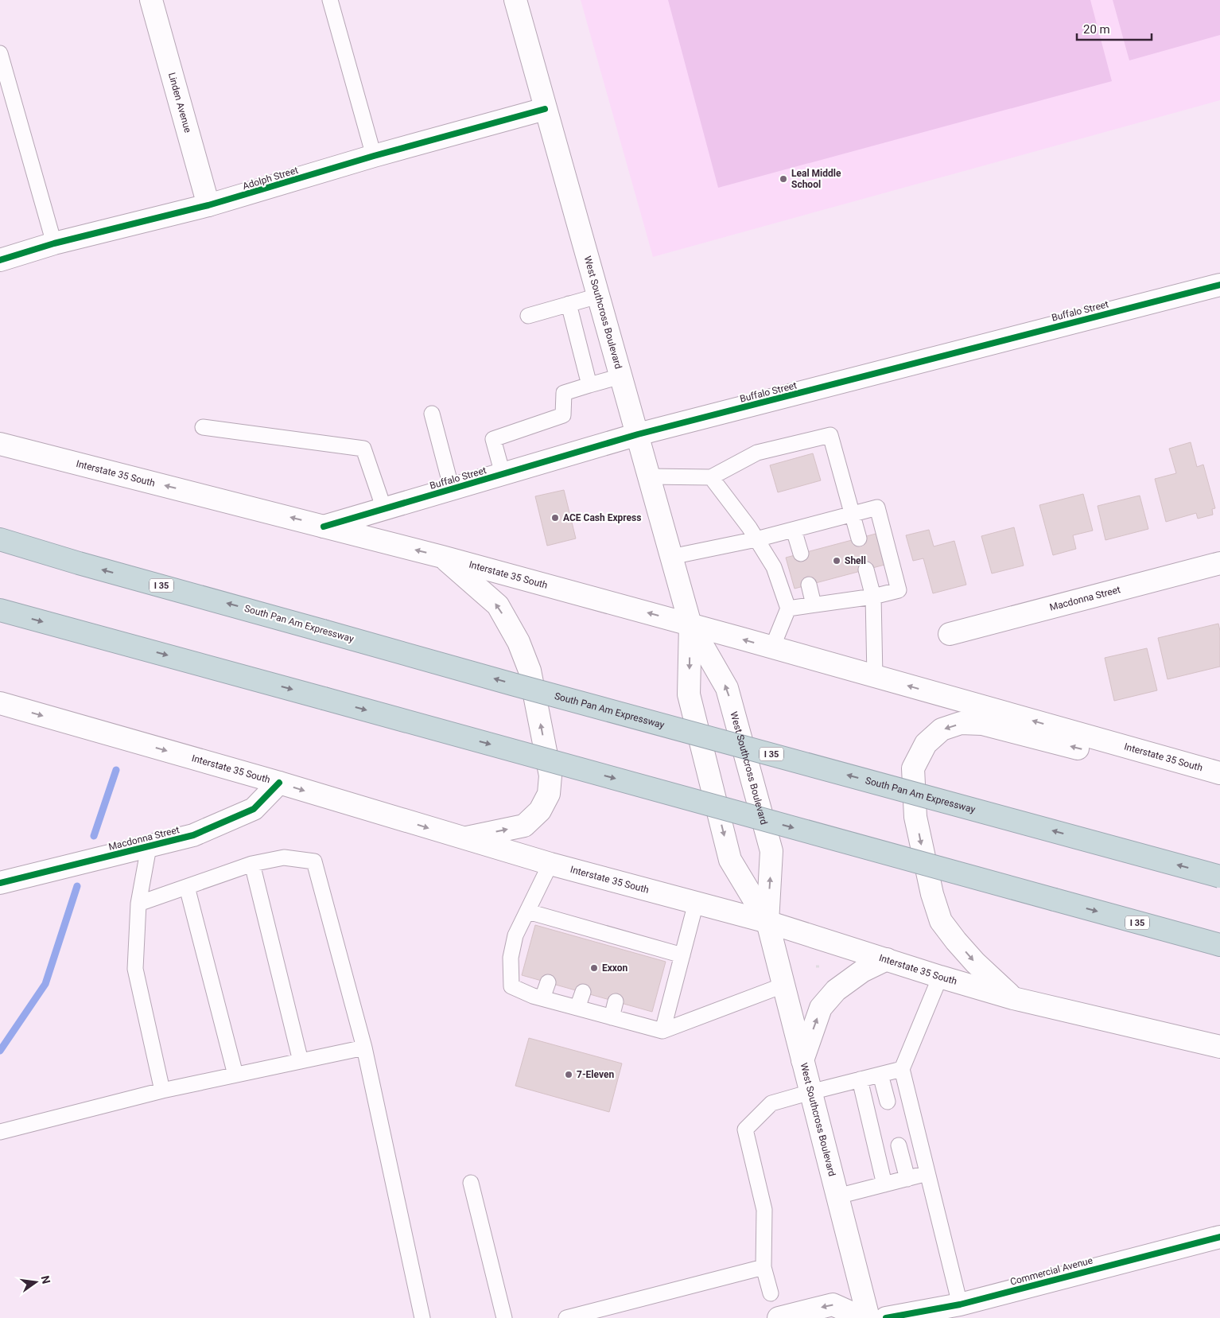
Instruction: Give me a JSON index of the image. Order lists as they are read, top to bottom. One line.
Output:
{"streets":{"highway":["I 35","South Pan Am Expressway"],"main road":["Linden Avenue","Adolph Street","Buffalo Street","West Southcross Boulevard","Interstate 35 South","Macdonna Street","Commercial Avenue"]},"crossings":[["Linden Avenue","Adolph Street"],["Adolph Street","West Southcross Boulevard"],["Buffalo Street","West Southcross Boulevard"],["Buffalo Street","Interstate 35 South"],["West Southcross Boulevard","Interstate 35 South"],["Interstate 35 South","Macdonna Street"]],"places":["Leal Middle School","ACE Cash Express","Shell","Exxon","7-Eleven"],"scale_bar":"20 m","north":"right"}
